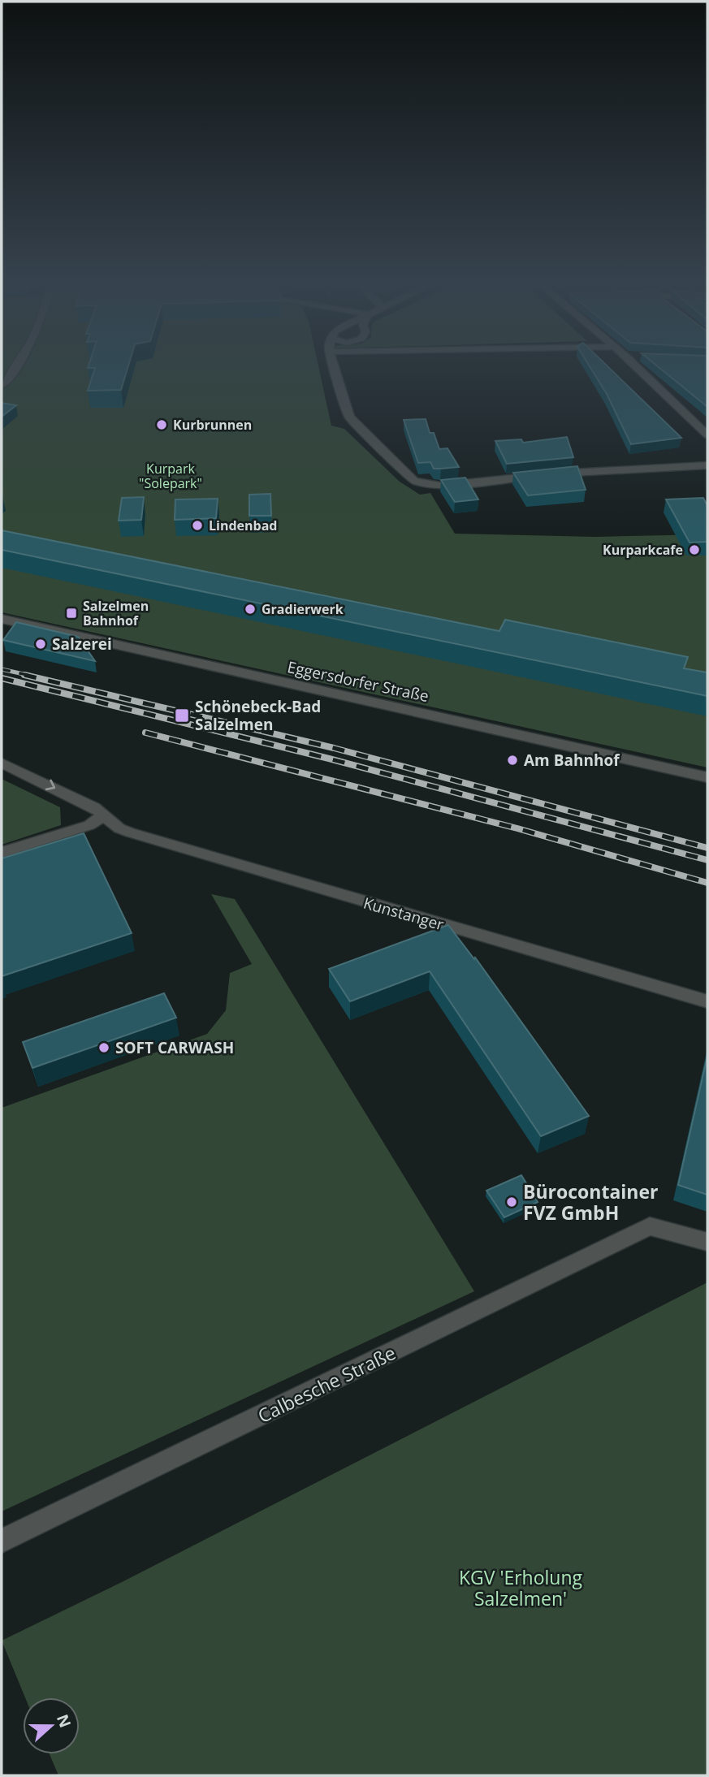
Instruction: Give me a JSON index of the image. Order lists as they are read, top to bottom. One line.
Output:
{"streets":{"street":["Eggersdorfer Straße","Kunstanger","Calbesche Straße"]},"parks":["Kurpark \"Solepark\"","KGV 'Erholung Salzelmen'"],"places":{"other":["Kurbrunnen","Lindenbad","Kurparkcafe","Gradierwerk","Salzerei","Am Bahnhof","SOFT CARWASH","Bürocontainer FVZ GmbH"],"transit":["Salzelmen Bahnhof","Schönebeck-Bad Salzelmen"]},"north":"right"}
